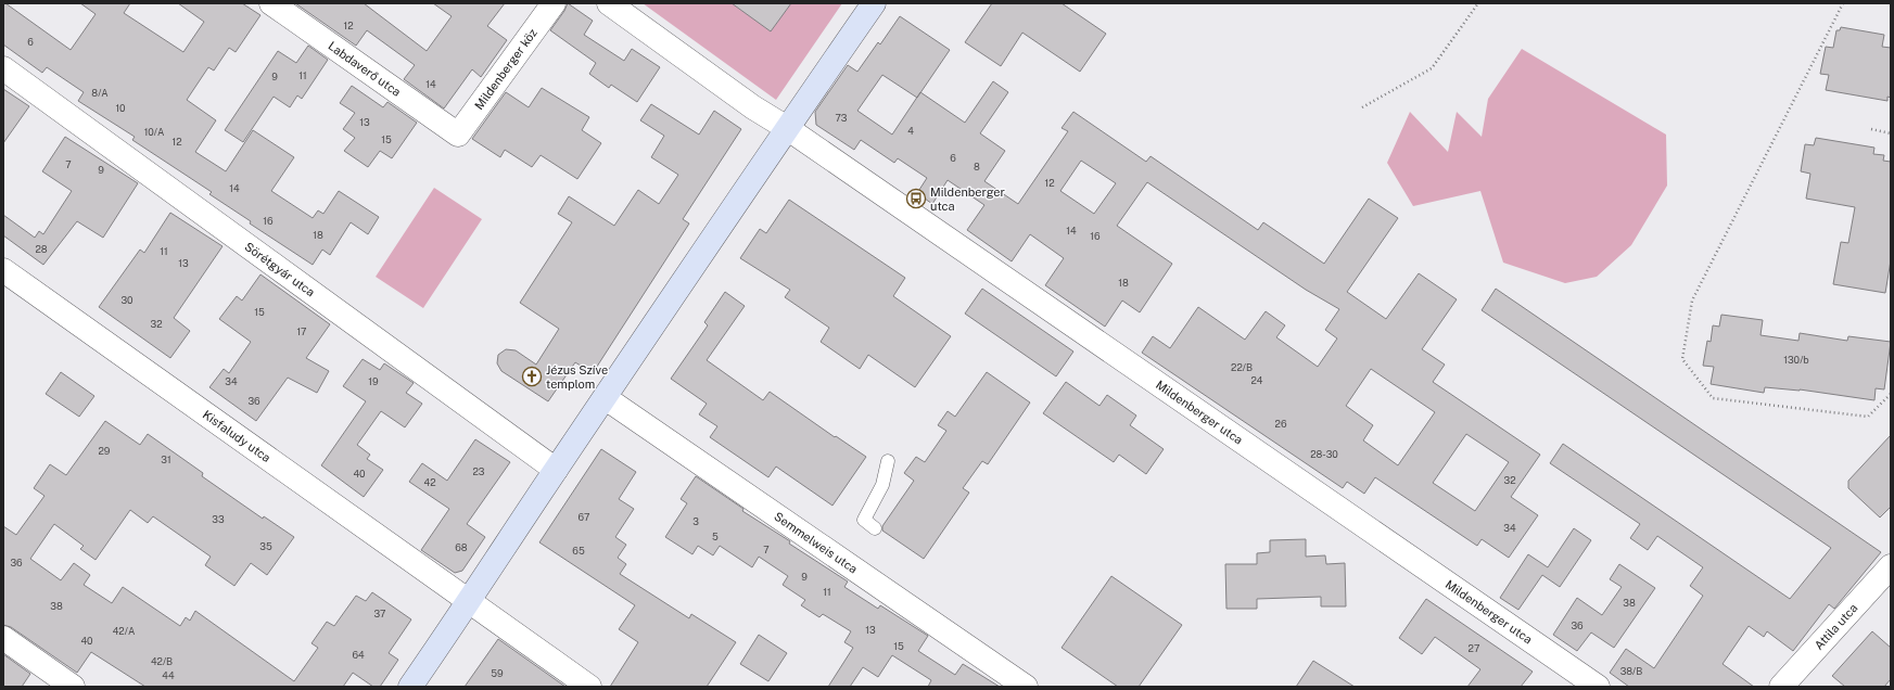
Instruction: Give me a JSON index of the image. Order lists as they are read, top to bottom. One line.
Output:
{"streets":{"street":["Labdaverő utca","Mildenberger köz","Sörétgyár utca","Mildenberger utca","Kisfaludy utca","Semmelweis utca","Attila utca"]},"crossings":[["Labdaverő utca","Mildenberger köz"]],"places":{"bus stop":["Mildenberger utca"],"church":["Jézus Szíve templom"]},"house_numbers":["12","6","11","9","14","8/A","10","73","13","4","10/A","15","12","6","7","8","9","12","14","16","14","18","16","28","11","13","18","30","15","32","17","130/b","22/B","24","34","19","36","26","29","28-30","31","23","40","32","42","67","33","3","34","5","35","68","7","65","36","9","11","38","38","37","36","13","42/A","40","15","27","64","42/B","38/B","59","44"]}
